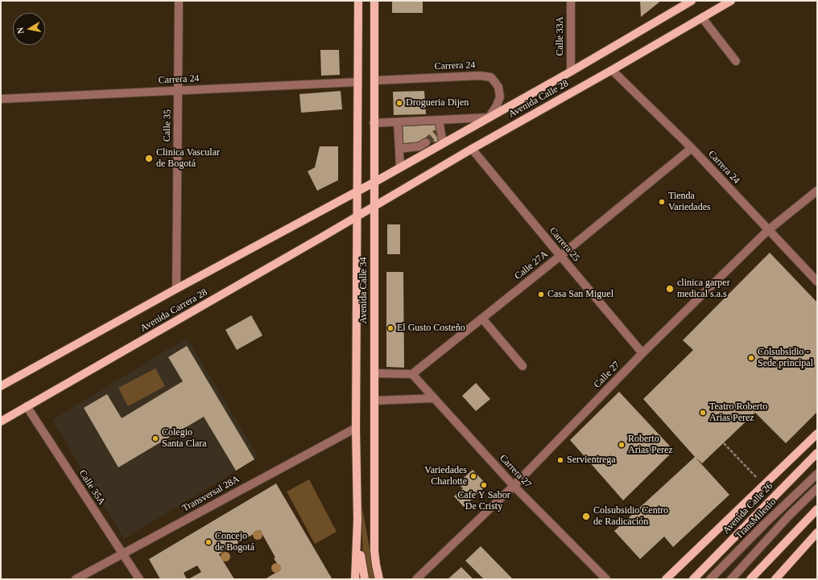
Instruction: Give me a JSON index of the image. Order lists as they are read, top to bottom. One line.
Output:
{"streets":{"main road":["Avenida Calle 28","Avenida Calle 34","Avenida Carrera 28","Avenida Calle 26"],"street":["Calle 33A","Carrera 24","Calle 35","Carrera 25","Calle 27A","Calle 27","Carrera 27","Calle 35A","Transversal 28A","TransMilenio"]},"crossings":[["Calle 33A","Avenida Calle 28"],["Carrera 24","Avenida Calle 28"],["Carrera 24","Calle 35"],["Carrera 24","Calle 27A"],["Carrera 24","Avenida Calle 34"],["Carrera 24","Calle 27"],["Avenida Calle 28","Carrera 25"],["Avenida Calle 28","Avenida Calle 34"],["Avenida Calle 28","Avenida Carrera 28"],["Calle 35","Avenida Carrera 28"],["Carrera 25","Calle 27A"],["Carrera 25","Calle 27"],["Calle 27A","Carrera 27"],["Avenida Calle 34","Avenida Carrera 28"],["Avenida Calle 34","Transversal 28A"],["Avenida Carrera 28","Calle 35A"],["Calle 27","Carrera 27"],["Calle 35A","Transversal 28A"]],"places":["Drogueria Dijen","Clinica Vascular de Bogotá","Tienda Variedades","clinica garper medical s.a.s","Casa San Miguel","El Gusto Costeño","Colsubsidio - Sede principal","Teatro Roberto Arias Perez","Colegio Santa Clara","Roberto Arias Perez","Servientrega","Variedades Charlotte","Cafe Y Sabor De Cristy","Colsubsidio Centro de Radicación","Concejo de Bogotá"],"north":"left"}
